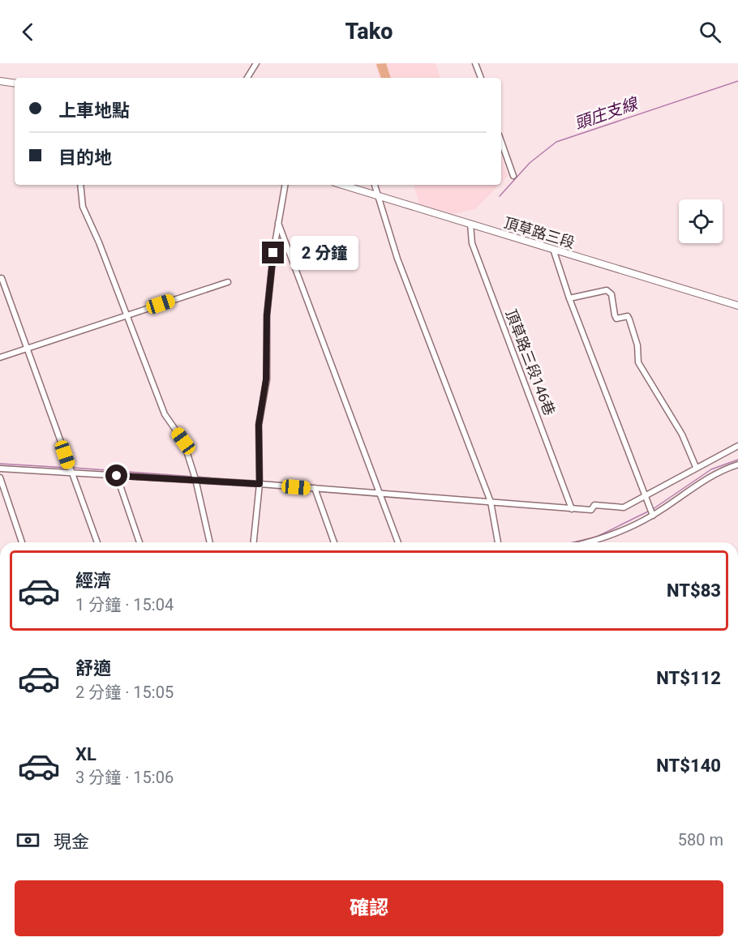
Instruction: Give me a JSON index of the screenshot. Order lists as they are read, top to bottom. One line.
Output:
{"streets":{"street":["頂草路三段","頂草路三段146巷"]},"crossings":[["頂草路三段","頂草路三段146巷"]],"water":["頭庄支線"],"page":{"header":"Tako","banner":["上車地點","目的地"],"bubble":"2 分鐘","list":[{"name":"經濟","note":"1 分鐘 · 15:04","value":"NT$83"},{"name":"舒適","note":"2 分鐘 · 15:05","value":"NT$112"},{"name":"XL","note":"3 分鐘 · 15:06","value":"NT$140"}],"pay":["現金","580 m"],"buttons":"確認"}}
